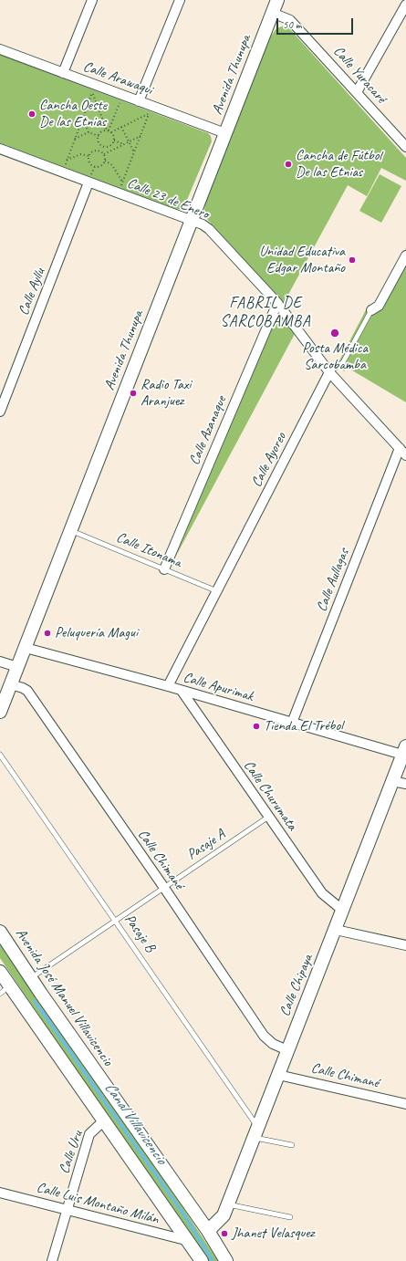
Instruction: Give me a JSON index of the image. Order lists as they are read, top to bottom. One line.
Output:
{"streets":{"street":["Avenida Thunupa","Calle Yuracaré","Calle Arawaqui","Calle 23 de Enero","Calle Ayllu","Calle Azanaque","Calle Ayoreo","Calle Aullagas","Calle Apurimak","Calle Churumata","Calle Chimané","Calle Chipaya","Avenida José Manuel Villavicencio","Calle Uru","Calle Luis Montaño Milán"],"lane":["Calle Itonama","Pasaje A","Pasaje B"]},"crossings":[["Avenida Thunupa","Calle Yuracaré"],["Avenida Thunupa","Calle Arawaqui"],["Avenida Thunupa","Calle 23 de Enero"],["Avenida Thunupa","Calle Itonama"],["Avenida Thunupa","Calle Apurimak"],["Avenida Thunupa","Calle Chimané"],["Calle 23 de Enero","Calle Ayllu"],["Calle 23 de Enero","Calle Azanaque"],["Calle 23 de Enero","Calle Ayoreo"],["Calle 23 de Enero","Calle Aullagas"],["Calle Azanaque","Calle Itonama"],["Calle Ayoreo","Calle Itonama"],["Calle Ayoreo","Calle Apurimak"],["Calle Aullagas","Calle Apurimak"],["Calle Apurimak","Calle Churumata"],["Calle Apurimak","Calle Chipaya"],["Calle Churumata","Pasaje A"],["Calle Churumata","Calle Chipaya"],["Pasaje A","Calle Chimané"],["Pasaje A","Pasaje B"],["Pasaje A","Avenida José Manuel Villavicencio"],["Calle Chimané","Calle Chipaya"],["Pasaje B","Calle Chipaya"],["Calle Chipaya","Avenida José Manuel Villavicencio"],["Calle Uru","Calle Luis Montaño Milán"]],"districts":["FABRIL DE SARCOBAMBA"],"water":["Canal Villavicencio"],"places":["Cancha Oeste De las Etnias","Cancha de Fútbol De las Etnias","Unidad Educativa Edgar Montaño","Posta Médica Sarcobamba","Radio Taxi Aranjuez","Peluquería Magui","Tienda El Trébol","Jhanet Velasquez"],"scale_bar":"50 m"}
